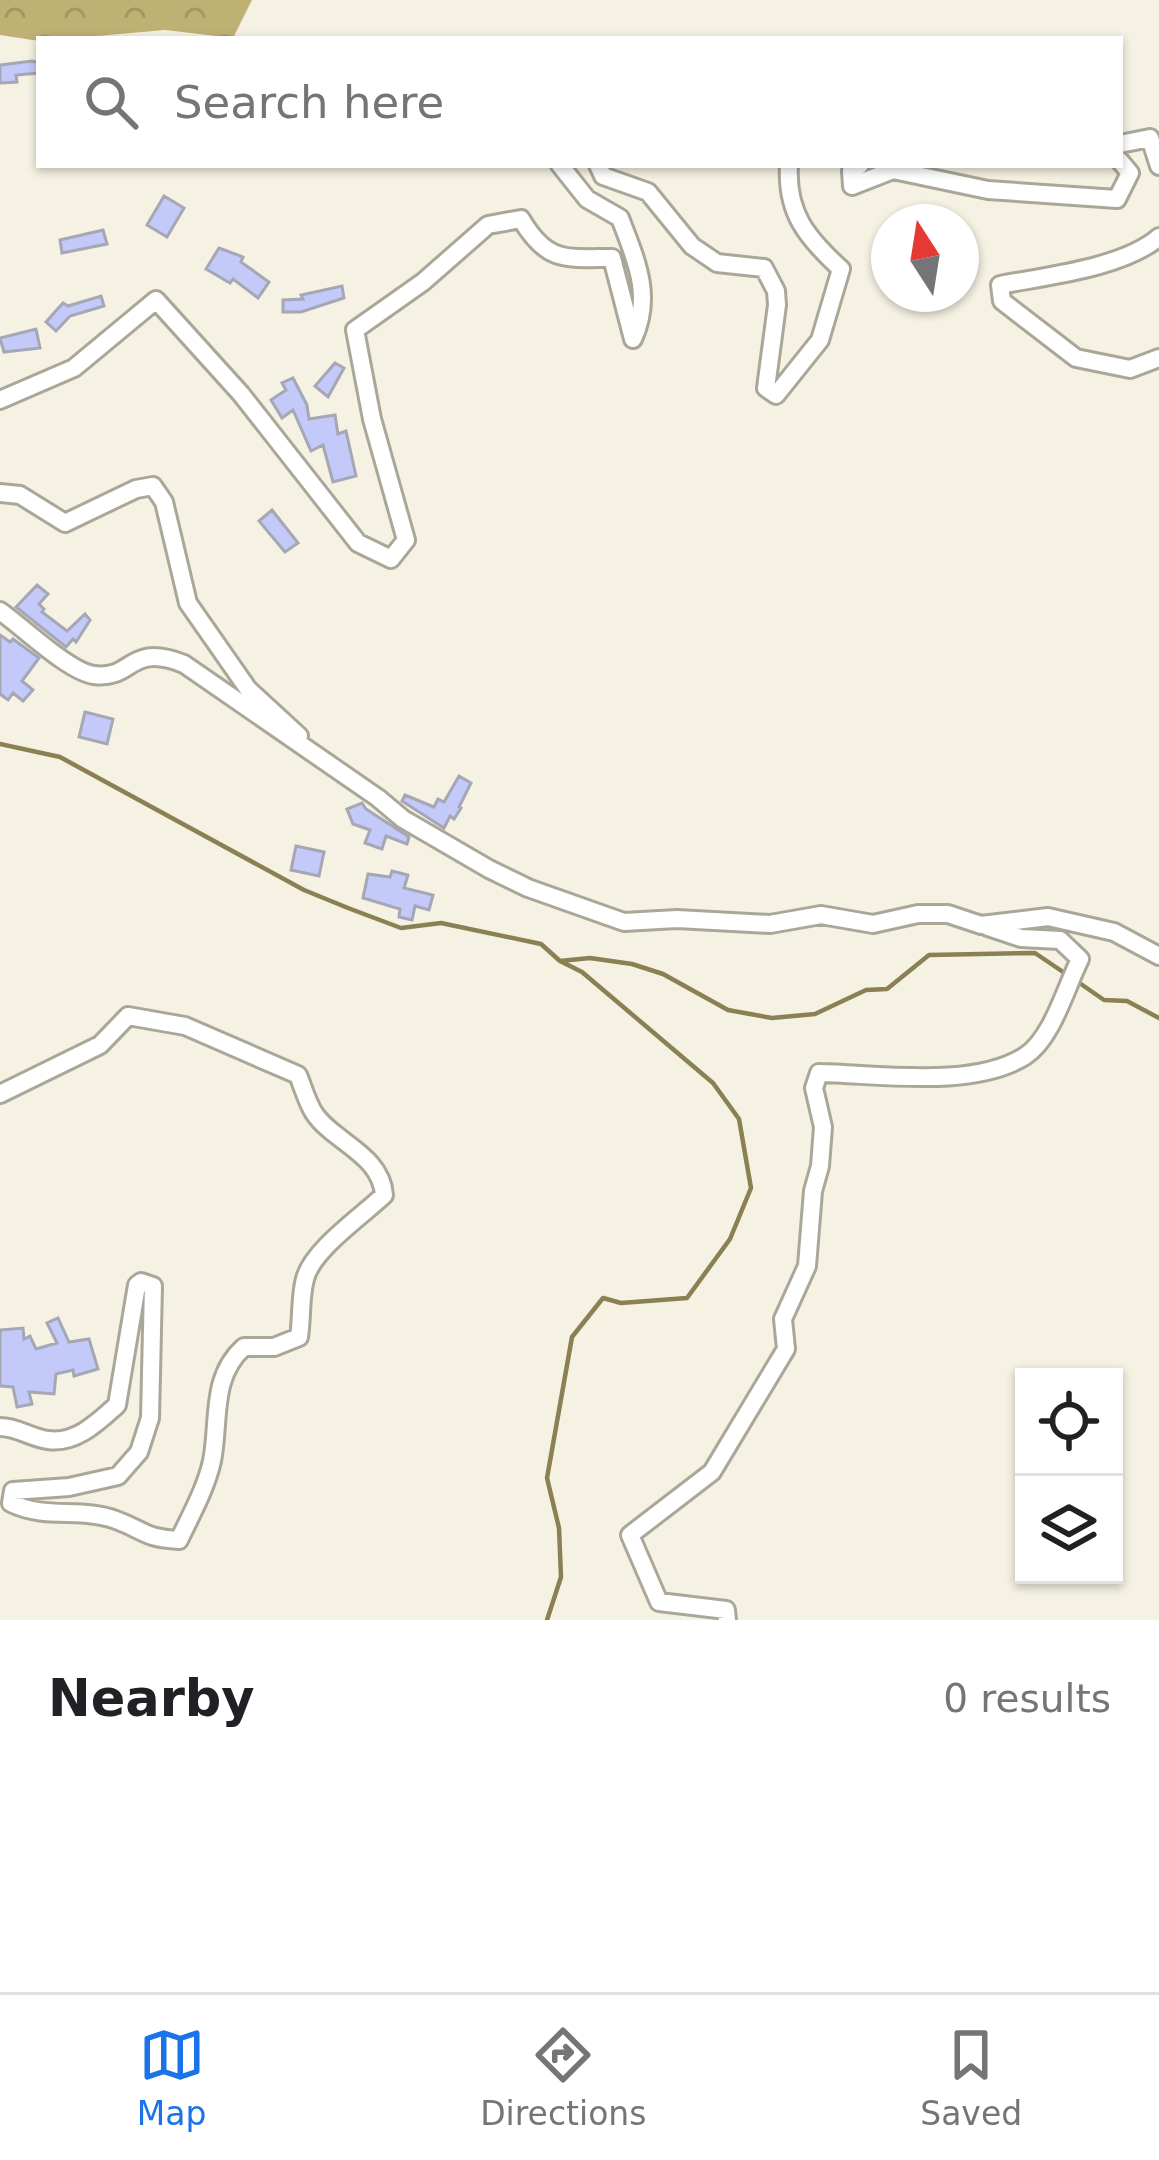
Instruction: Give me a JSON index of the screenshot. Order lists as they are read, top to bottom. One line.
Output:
{"north":"top","page":{"search":"Search here","heading":["Nearby","0 results"],"nav":["Map","Directions","Saved"]}}
